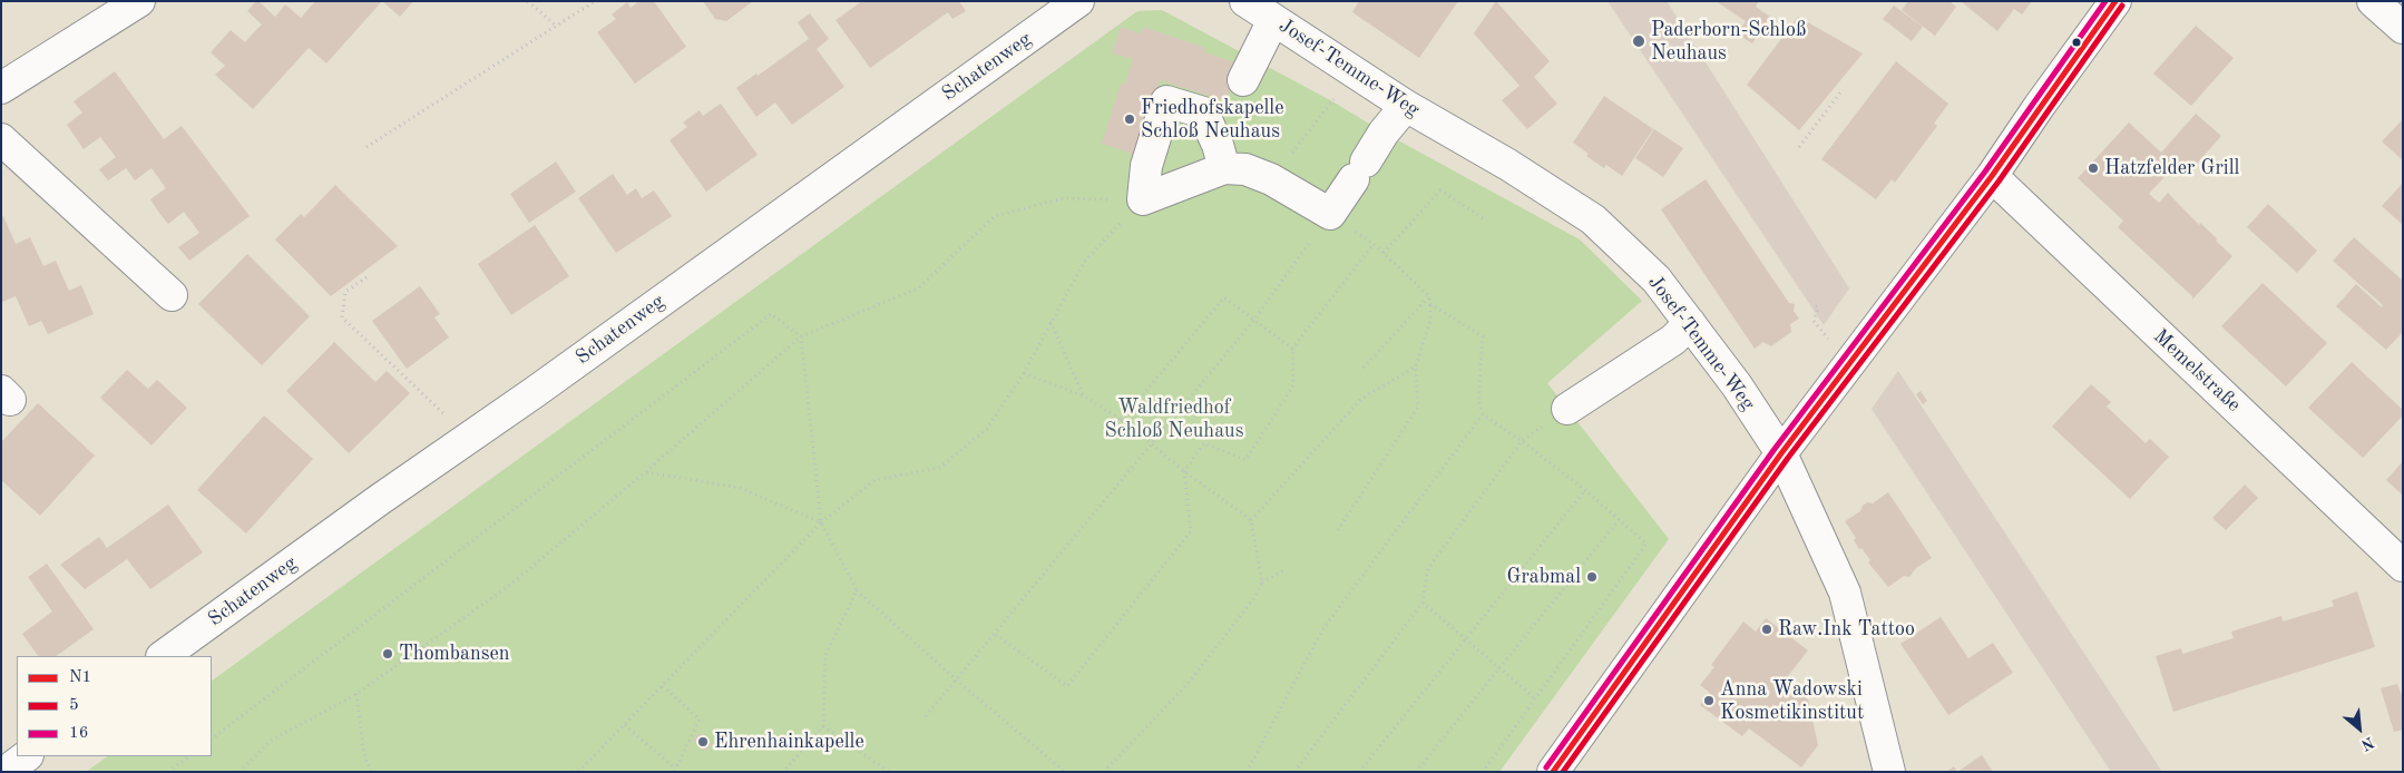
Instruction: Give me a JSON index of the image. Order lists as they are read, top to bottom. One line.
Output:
{"streets":{"street":["Schatenweg","Josef-Temme-Weg","Memelstraße"]},"parks":["Waldfriedhof Schloß Neuhaus"],"places":["Paderborn-Schloß Neuhaus","Friedhofskapelle Schloß Neuhaus","Hatzfelder Grill","Grabmal","Raw.Ink Tattoo","Thombansen","Anna Wadowski Kosmetikinstitut","Ehrenhainkapelle"],"lines":["transit line N1","transit line 16","transit line 5"],"legend":["N1","5","16"],"north":"bottom right"}
